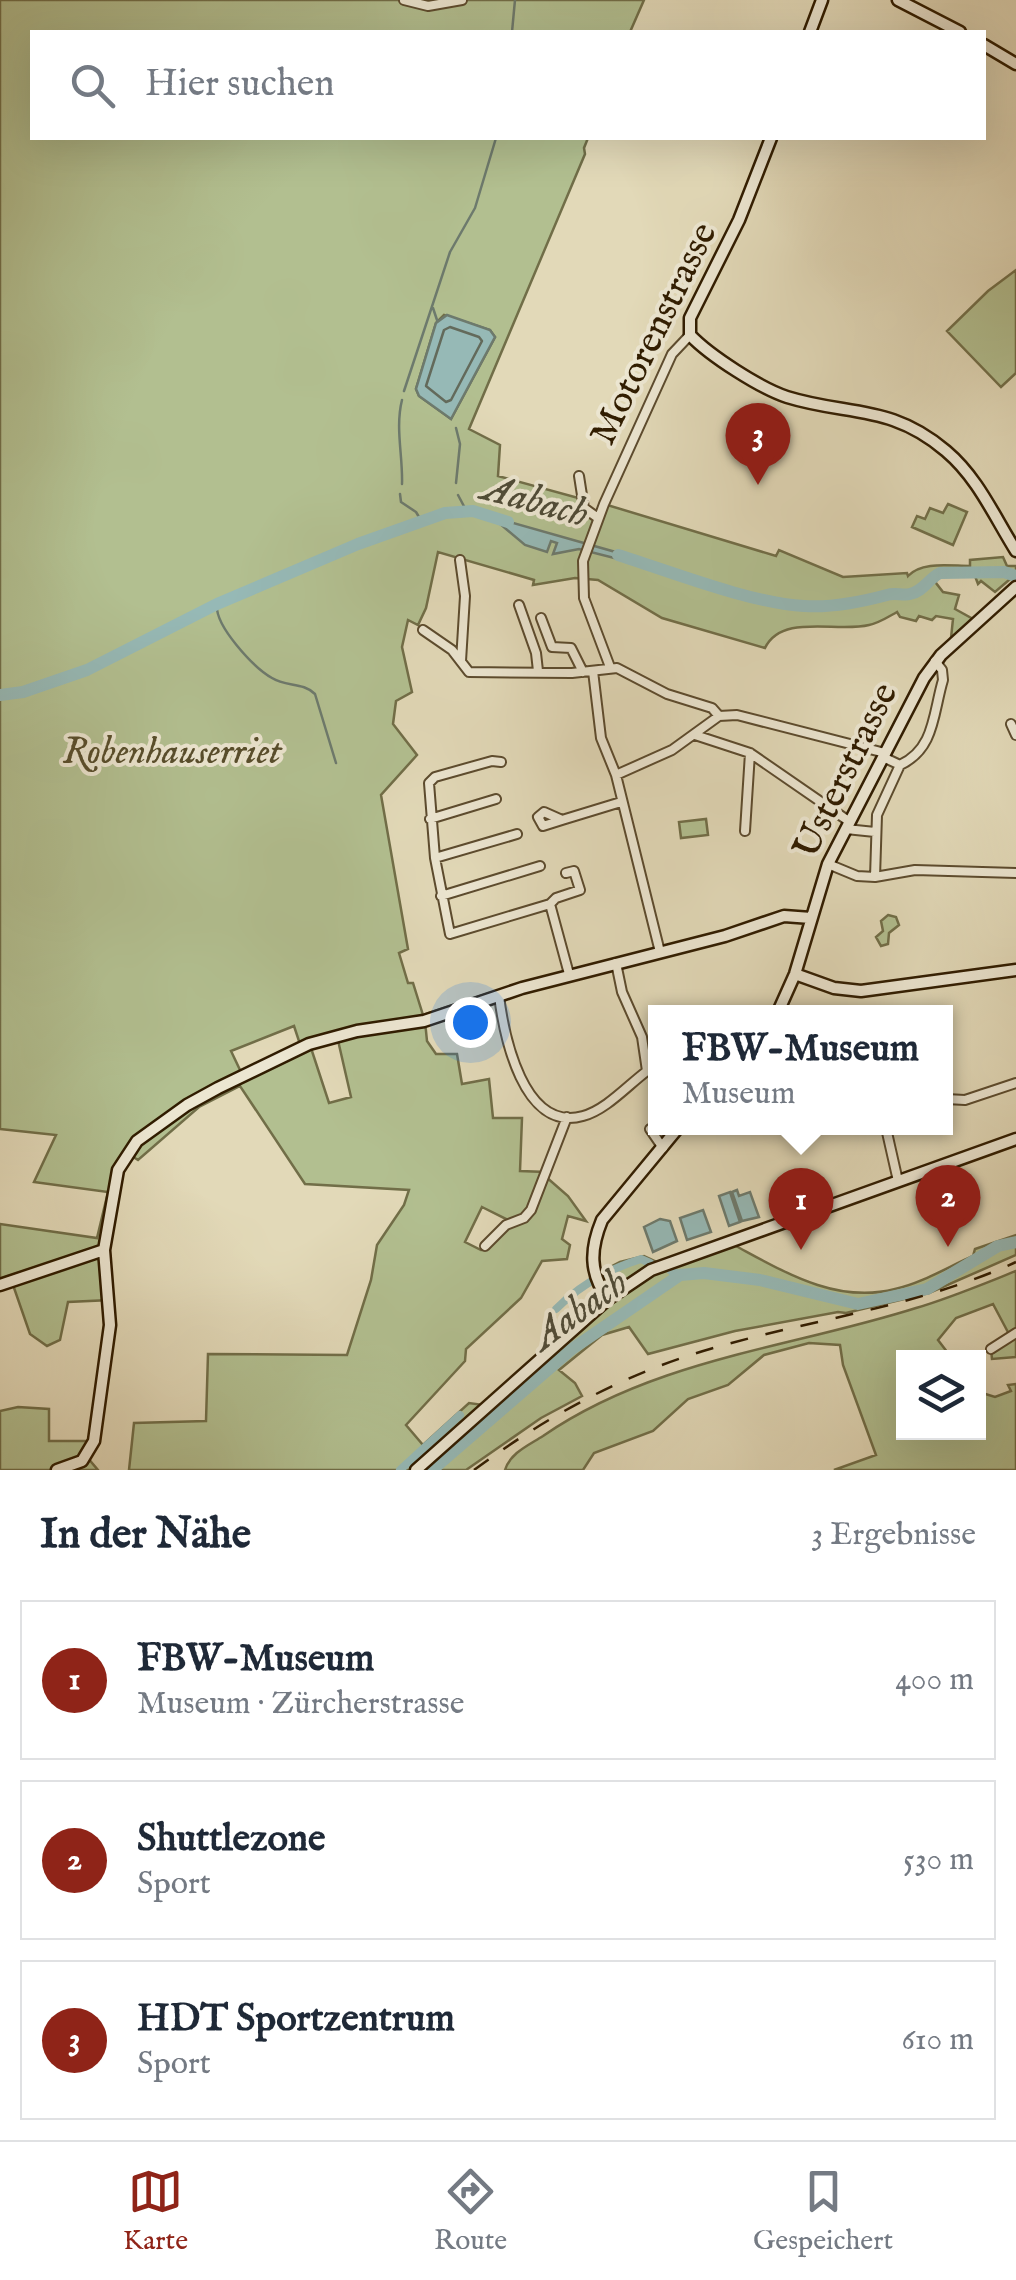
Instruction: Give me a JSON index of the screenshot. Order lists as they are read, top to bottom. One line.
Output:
{"streets":{"street":["Motorenstrasse","Usterstrasse"]},"water":["Aabach"],"parks":["Robenhauserriet"],"page":{"search":"Hier suchen","pins":["3","2","1"],"popup":["FBW-Museum","Museum"],"heading":["In der Nähe","3 Ergebnisse"],"list":[{"mark":"1","name":"FBW-Museum","note":"Museum · Zürcherstrasse","value":"400 m"},{"mark":"2","name":"Shuttlezone","note":"Sport","value":"530 m"},{"mark":"3","name":"HDT Sportzentrum","note":"Sport","value":"610 m"}],"nav":["Karte","Route","Gespeichert"]}}
